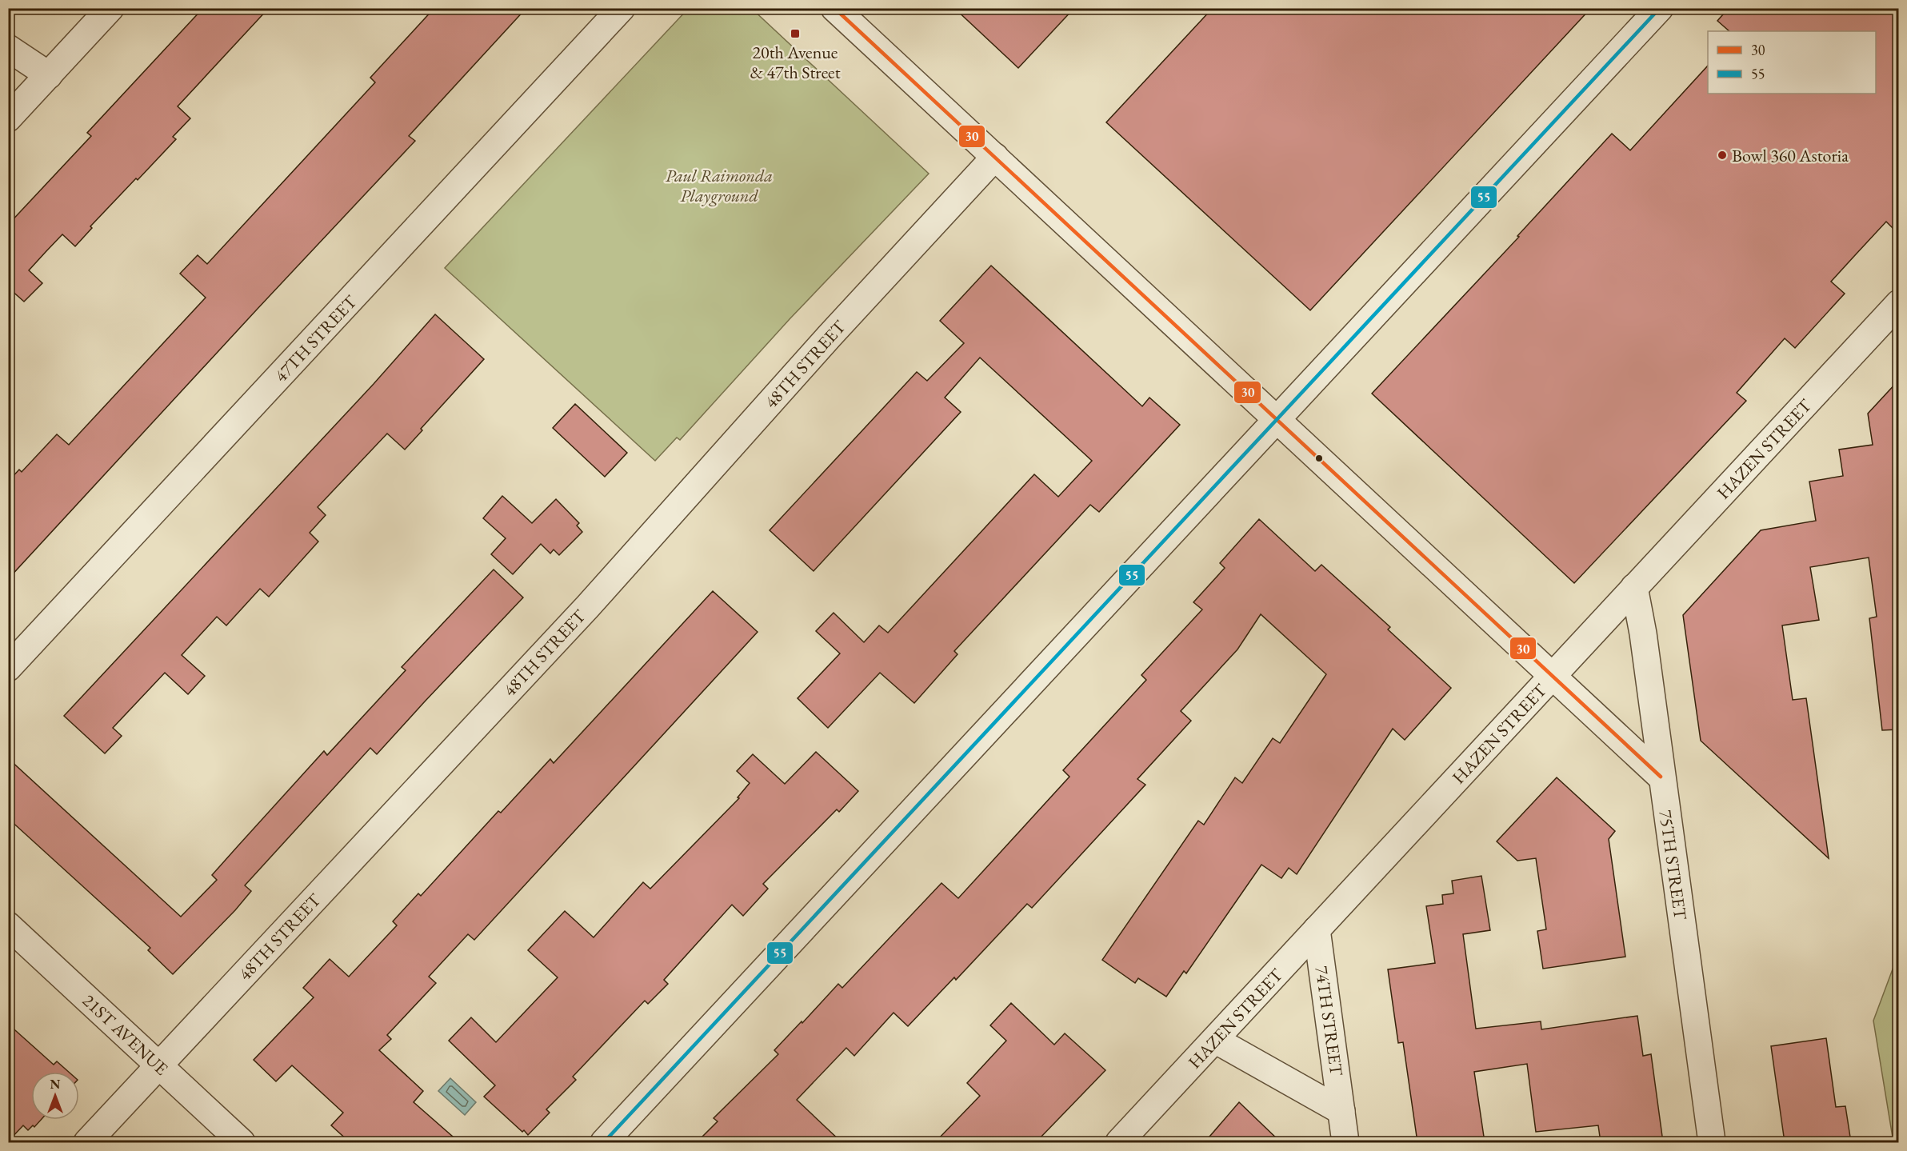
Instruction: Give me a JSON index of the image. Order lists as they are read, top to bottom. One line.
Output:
{"streets":{"street":["47TH STREET","48TH STREET","HAZEN STREET","75TH STREET","74TH STREET","21ST AVENUE"]},"crossings":[["48TH STREET","21ST AVENUE"],["HAZEN STREET","75TH STREET"],["HAZEN STREET","74TH STREET"]],"parks":["Paul Raimonda Playground"],"places":{"transit":["20th Avenue & 47th Street"],"other":["Bowl 360 Astoria"]},"lines":["transit line 30","transit line 55"],"legend":["30","55"],"north":"top"}
